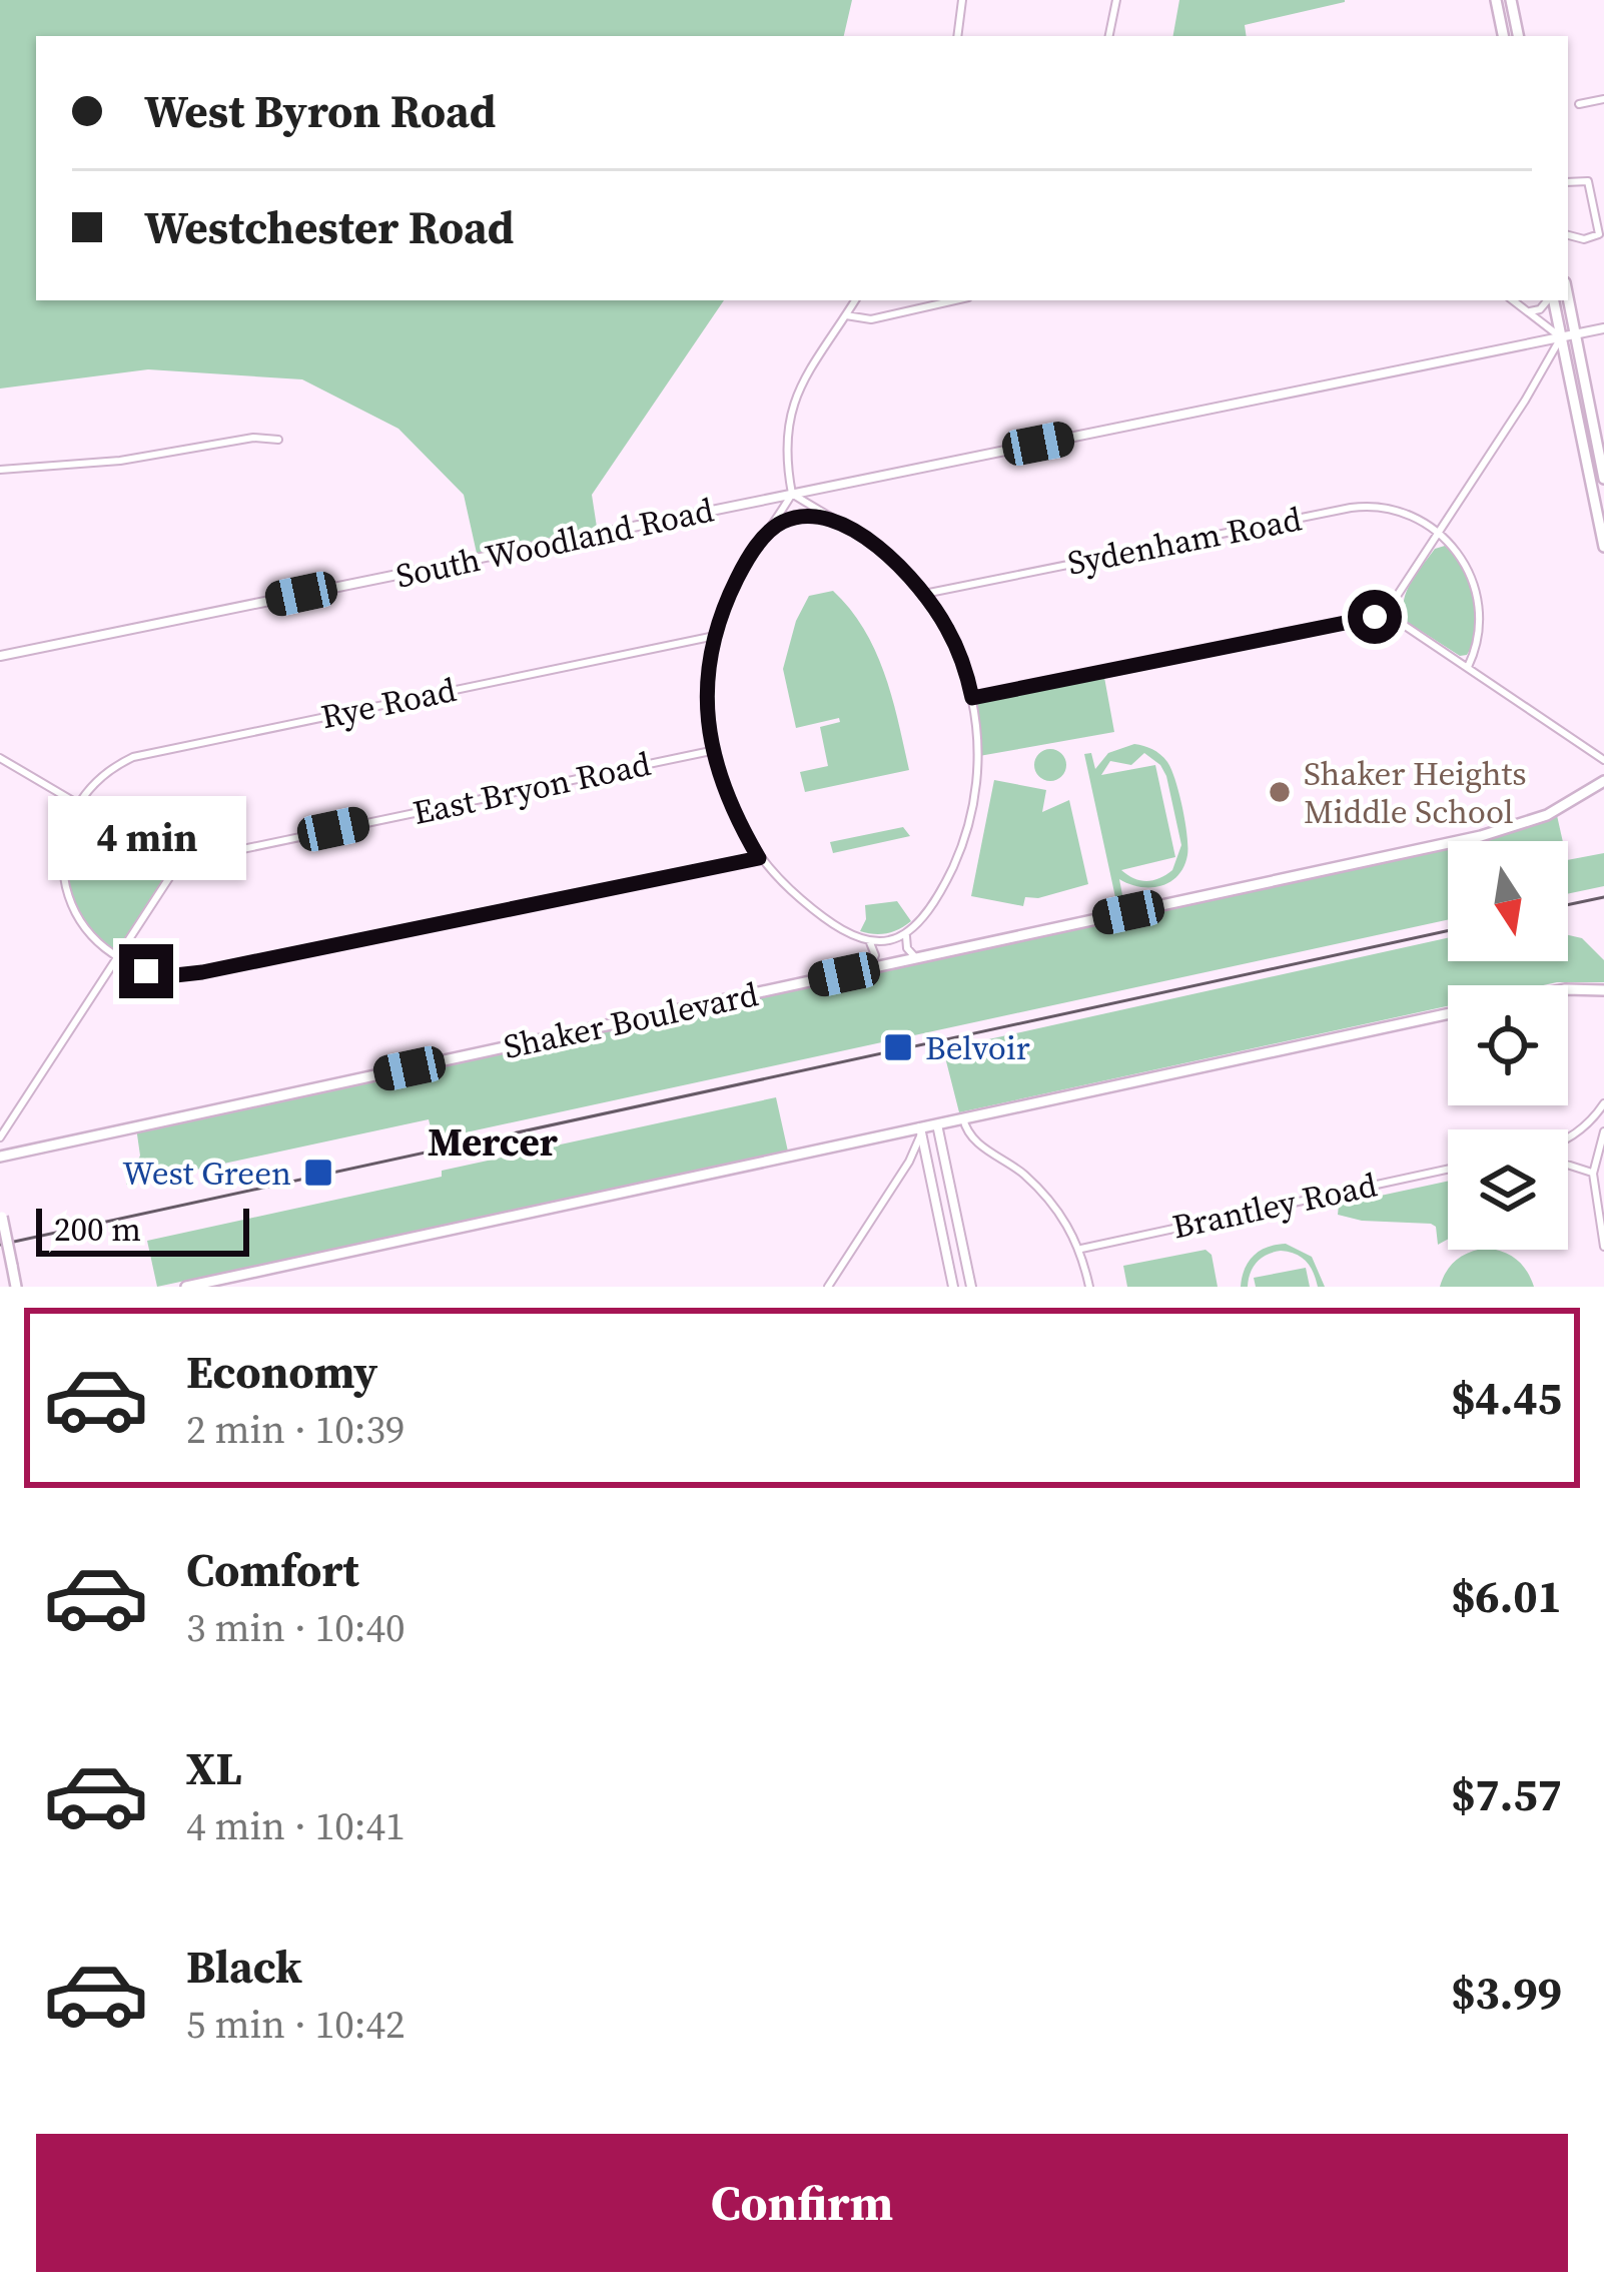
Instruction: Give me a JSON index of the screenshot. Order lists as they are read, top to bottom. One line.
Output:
{"streets":{"main road":["Shaker Boulevard"],"street":["Sydenham Road","South Woodland Road","Rye Road","East Bryon Road","Brantley Road"]},"crossings":[["Sydenham Road","Rye Road"],["Sydenham Road","East Bryon Road"],["Rye Road","East Bryon Road"]],"districts":["Mercer"],"places":{"other":["Shaker Heights Middle School"],"transit":["Belvoir","West Green"]},"scale_bar":"200 m","north":"bottom","page":{"banner":["West Byron Road","Westchester Road"],"bubble":"4 min","scale":"200 m","list":[{"name":"Economy","note":"2 min · 10:39","value":"$4.45"},{"name":"Comfort","note":"3 min · 10:40","value":"$6.01"},{"name":"XL","note":"4 min · 10:41","value":"$7.57"},{"name":"Black","note":"5 min · 10:42","value":"$3.99"}],"buttons":"Confirm"}}
